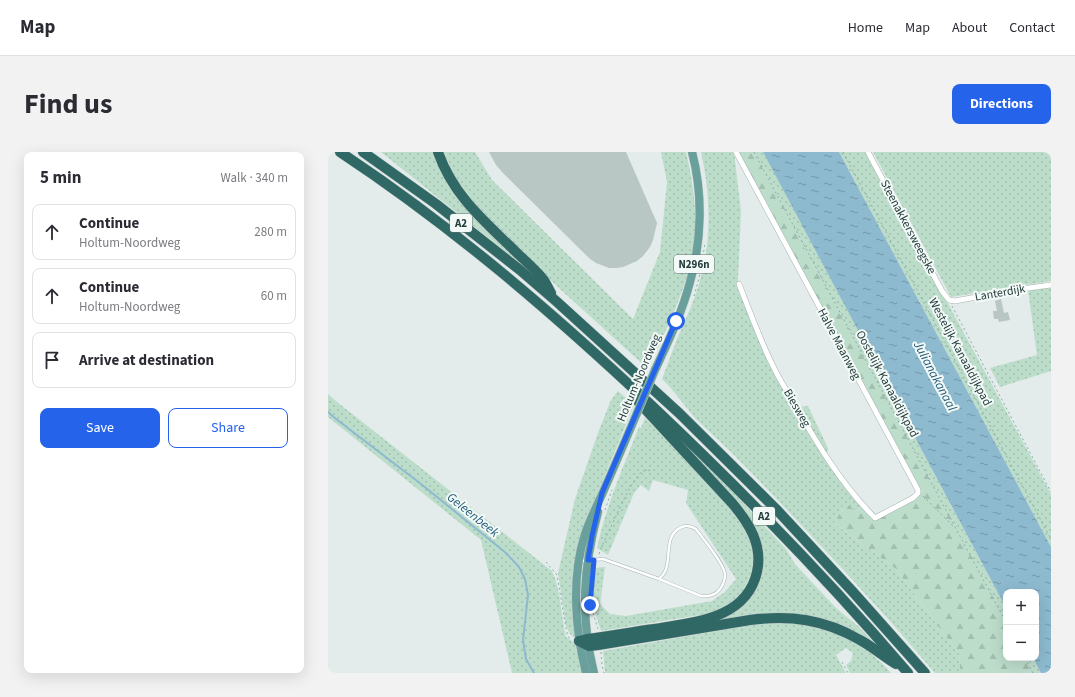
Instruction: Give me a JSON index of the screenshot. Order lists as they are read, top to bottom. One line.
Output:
{"streets":{"highway":["A2"],"main road":["N296n","Holtum-Noordweg"],"street":["Steenakkersweegske","Lanterdijk","Halve Maanweg","Biesweg"],"path":["Westelijk Kanaaldijkpad","Oostelijk Kanaaldijkpad"]},"crossings":[["A2","Holtum-Noordweg"],["Steenakkersweegske","Lanterdijk"],["Halve Maanweg","Biesweg"]],"water":["Julianakanaal","Geleenbeek"],"page":{"header":"Map","nav":["Home","Map","About","Contact"],"title":"Find us","buttons":["Directions",["Save","Share"]],"heading":["5 min","Walk · 340 m"],"list":[["Continue","Holtum-Noordweg","280 m"],["Continue","Holtum-Noordweg","60 m"],"Arrive at destination"],"map_buttons":["+","−"]}}
